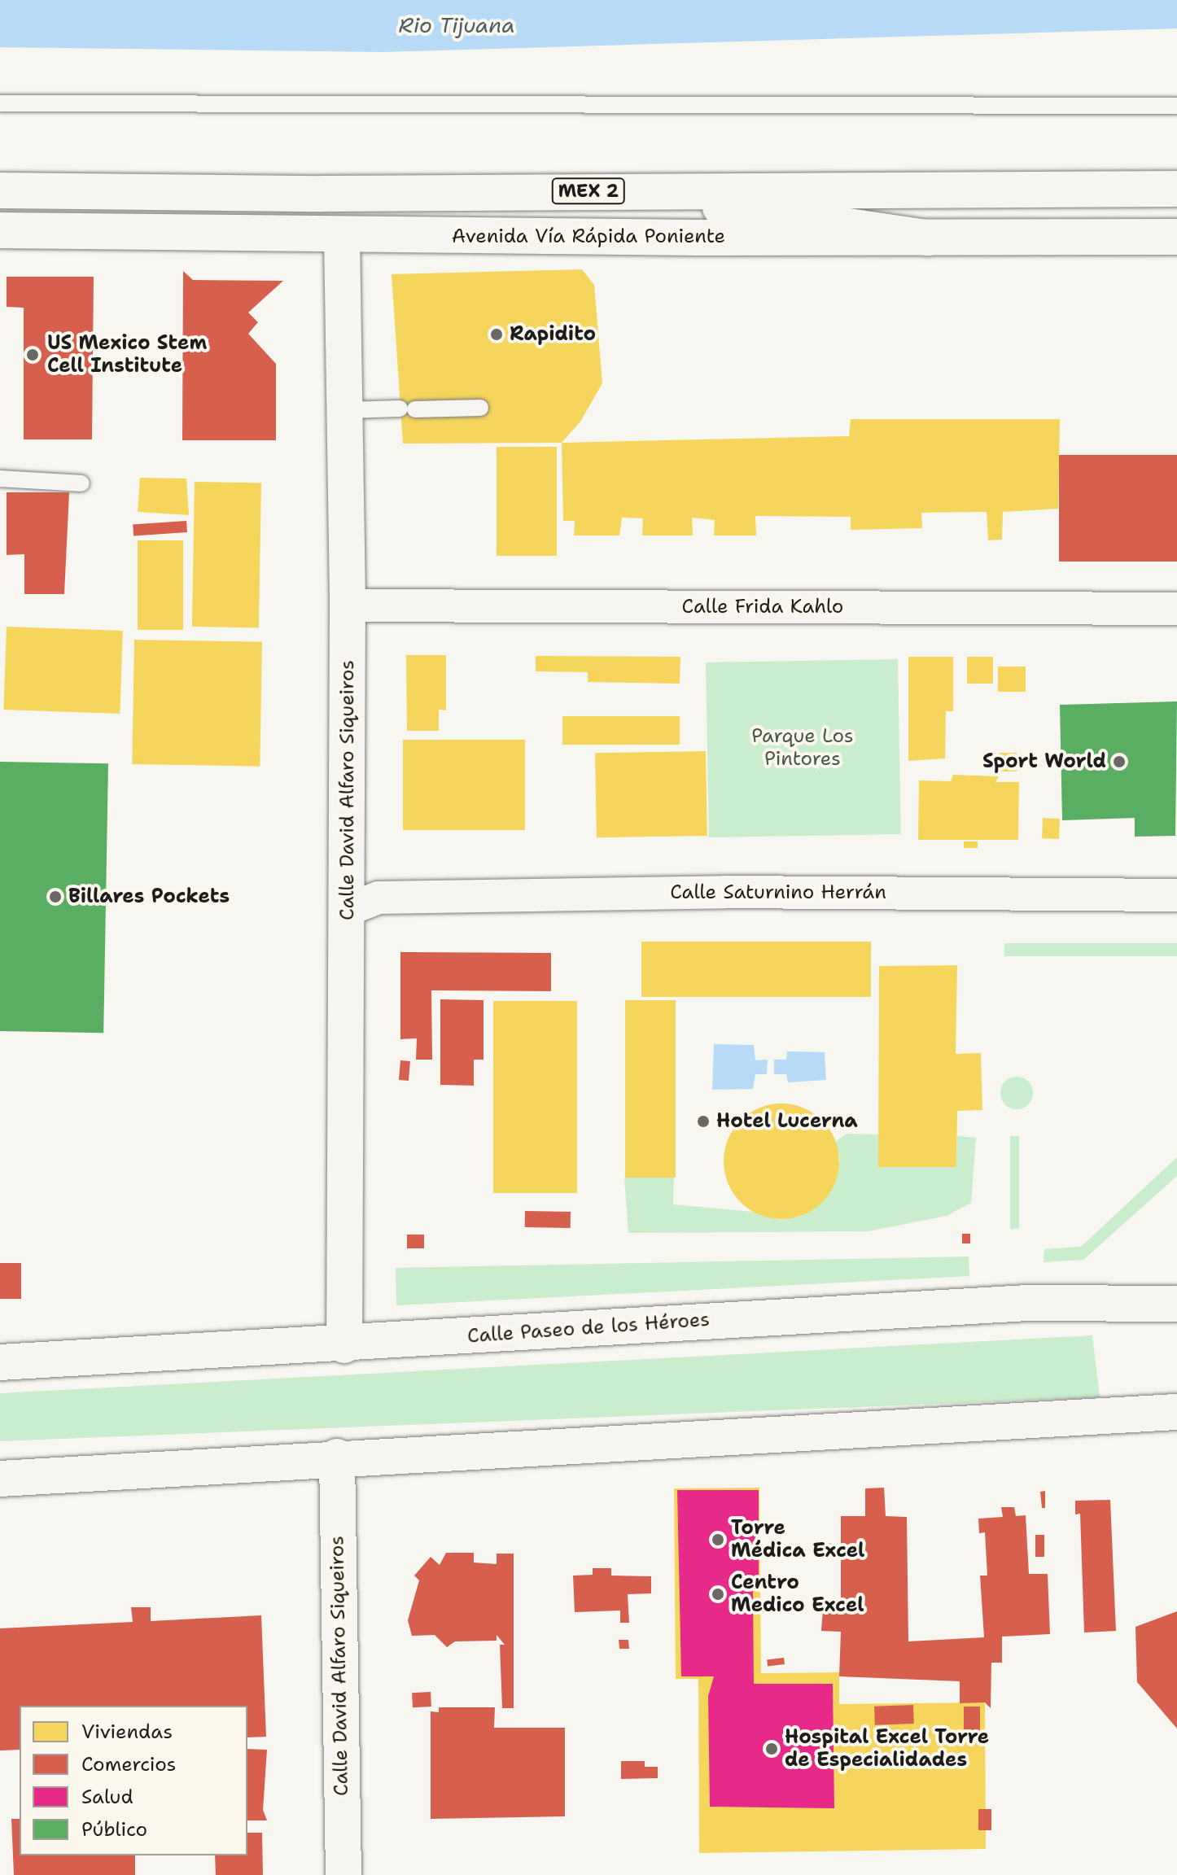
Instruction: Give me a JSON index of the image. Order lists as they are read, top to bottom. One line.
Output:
{"streets":{"main road":["MEX 2","Avenida Vía Rápida Poniente","Calle David Alfaro Siqueiros","Calle Paseo de los Héroes"],"street":["Calle Frida Kahlo","Calle Saturnino Herrán"]},"crossings":[["Avenida Vía Rápida Poniente","Calle David Alfaro Siqueiros"],["Calle Frida Kahlo","Calle David Alfaro Siqueiros"],["Calle David Alfaro Siqueiros","Calle Saturnino Herrán"],["Calle David Alfaro Siqueiros","Calle Paseo de los Héroes"]],"water":["Rio Tijuana"],"parks":["Parque Los Pintores"],"places":["Rapidito","US Mexico Stem Cell Institute","Sport World","Billares Pockets","Hotel Lucerna","Torre Médica Excel","Centro Medico Excel","Hospital Excel Torre de Especialidades"],"legend":["Viviendas","Comercios","Salud","Público"]}
